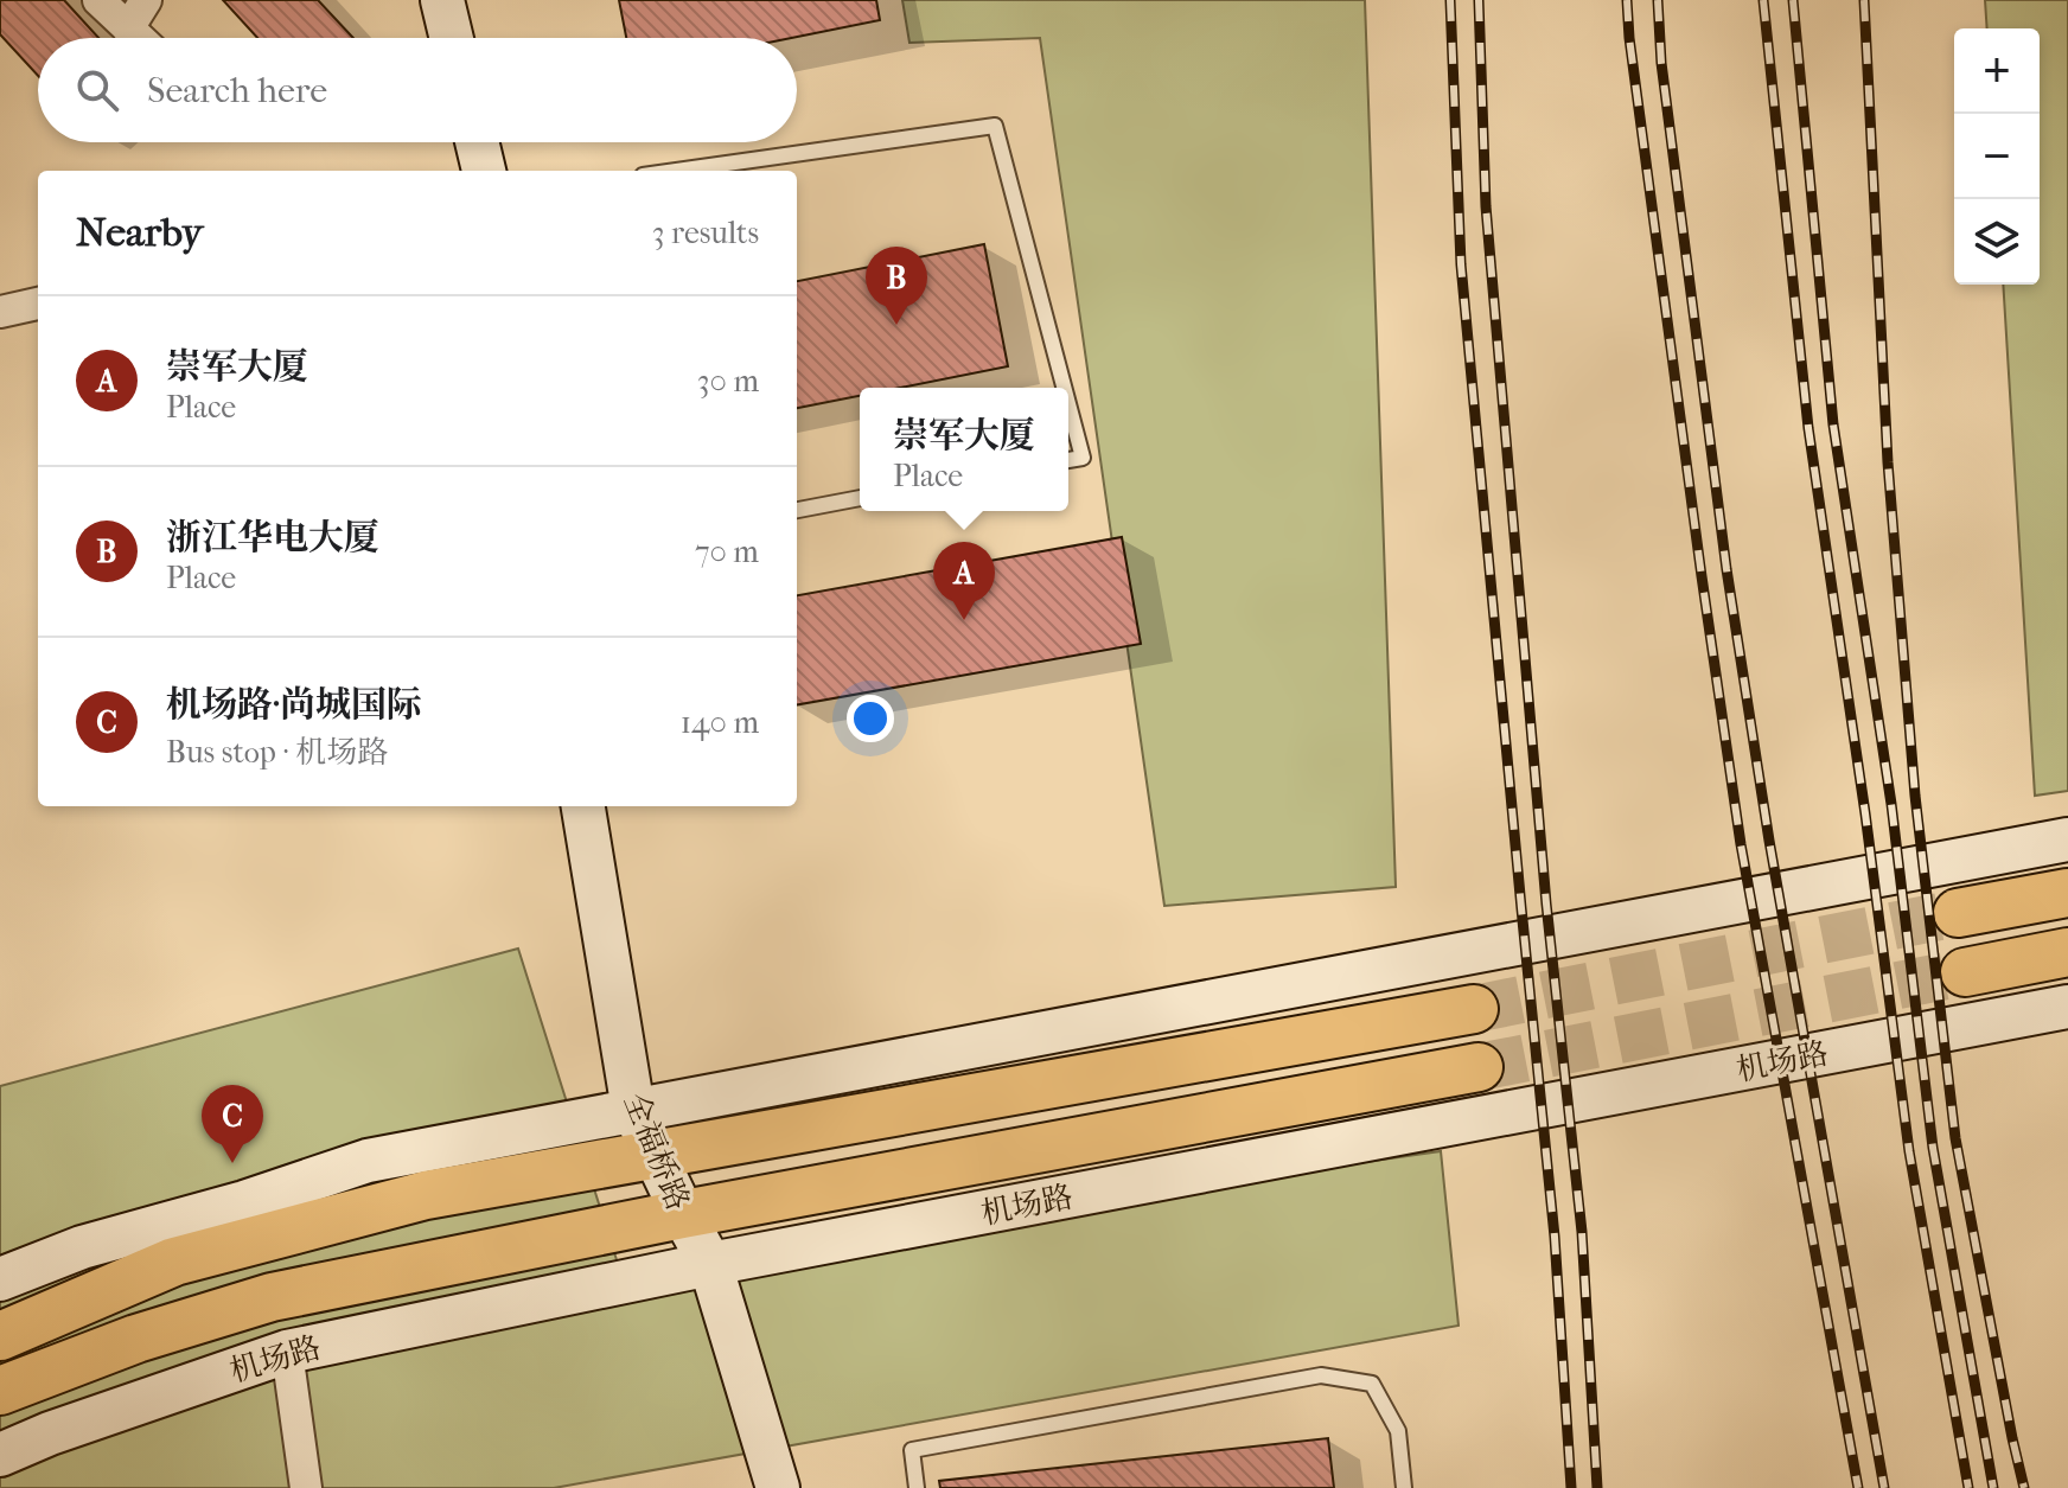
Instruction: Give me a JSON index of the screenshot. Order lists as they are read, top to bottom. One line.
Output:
{"streets":{"main road":["机场路","全福桥路"]},"crossings":[["机场路","全福桥路"]],"page":{"map_buttons":["+","−"],"search":"Search here","heading":["Nearby","3 results"],"pins":["B","A","C"],"list":[{"mark":"A","name":"崇军大厦","note":"Place","value":"30 m"},{"mark":"B","name":"浙江华电大厦","note":"Place","value":"70 m"},{"mark":"C","name":"机场路·尚城国际","note":"Bus stop · 机场路","value":"140 m"}],"popup":["崇军大厦","Place"]}}
